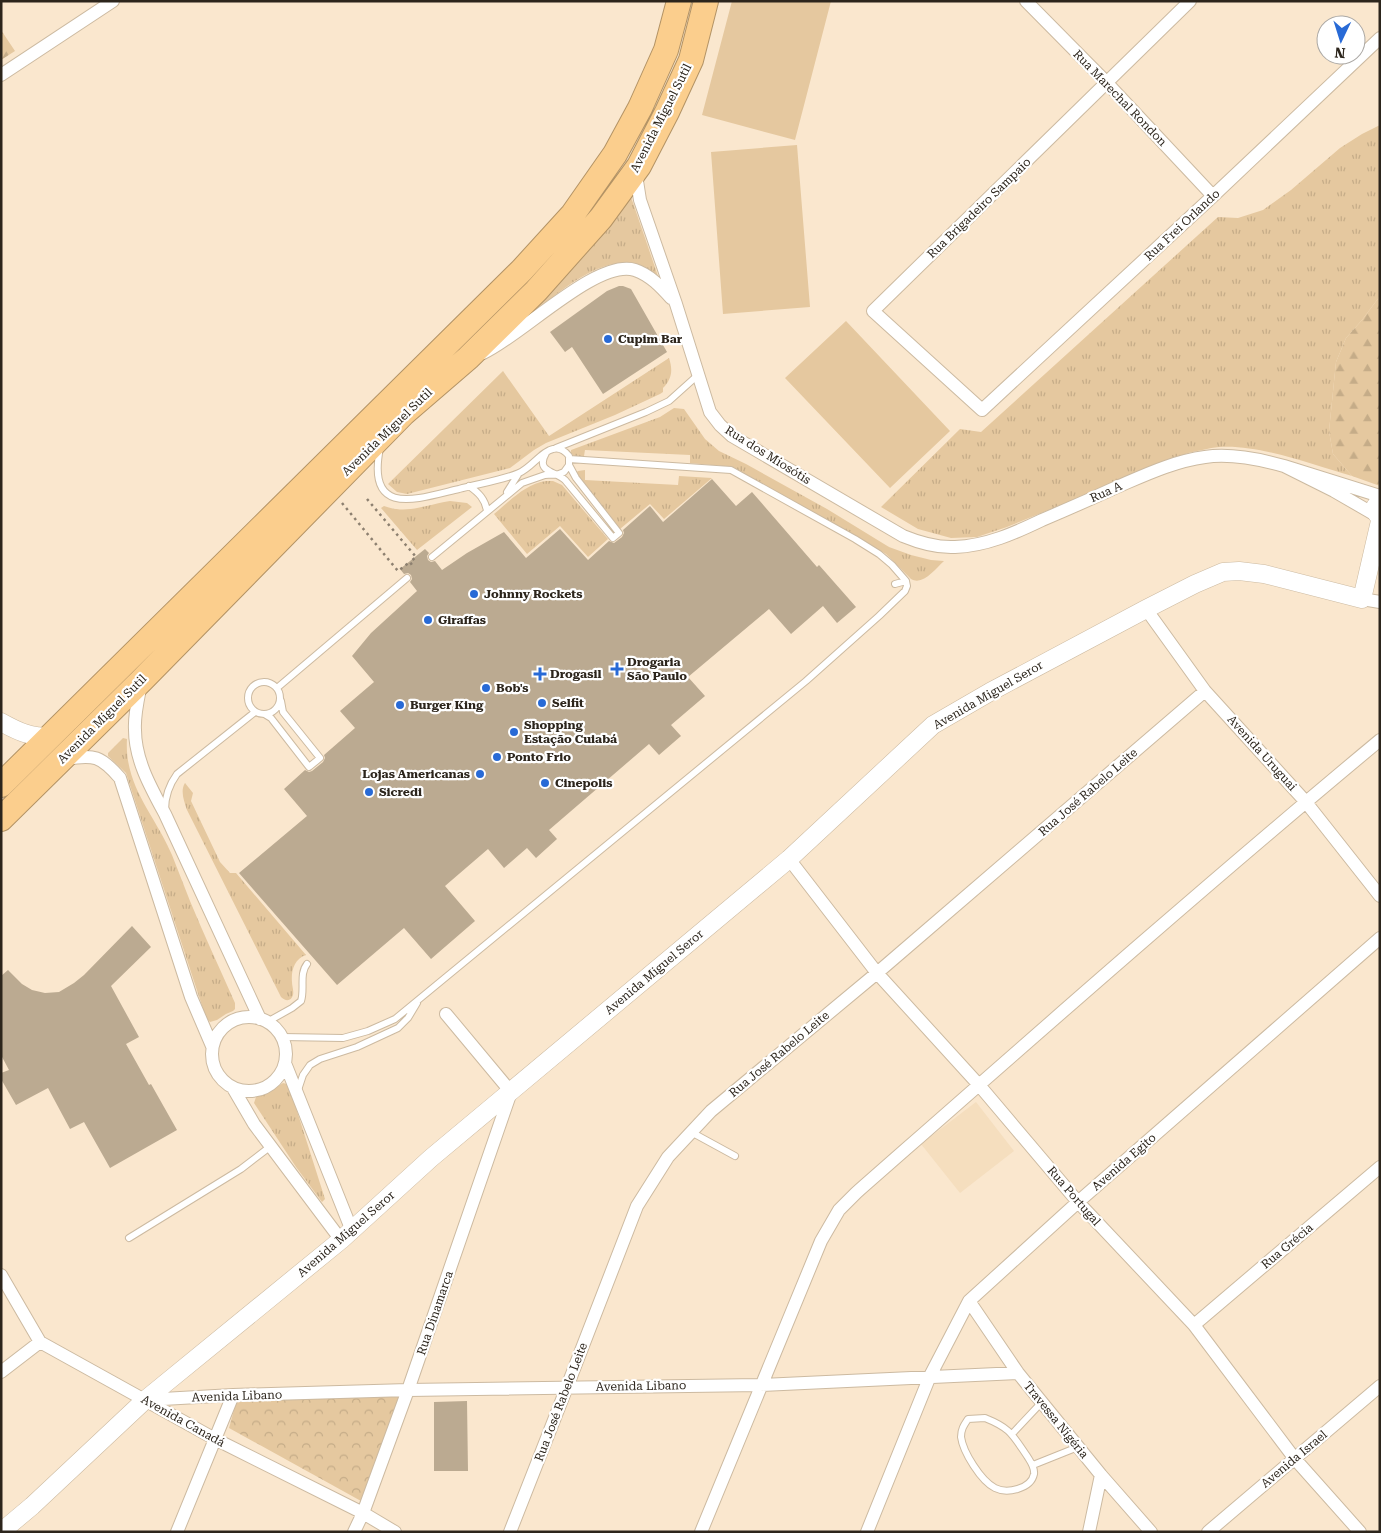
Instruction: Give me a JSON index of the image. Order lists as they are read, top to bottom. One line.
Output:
{"streets":{"highway":["Avenida Miguel Sutil"],"street":["Rua Marechal Rondon","Rua Brigadeiro Sampaio","Rua Frei Orlando","Rua dos Miosótis","Rua A","Avenida Miguel Seror","Avenida Uruguai","Rua José Rabelo Leite","Avenida Egito","Rua Portugal","Rua Grécia","Rua Dinamarca","Avenida Libano","Travessa Nigéria","Avenida Canadá","Avenida Israel"]},"crossings":[["Rua Marechal Rondon","Rua Brigadeiro Sampaio"],["Rua Marechal Rondon","Rua Frei Orlando"],["Avenida Miguel Sutil","Rua dos Miosótis"],["Rua Brigadeiro Sampaio","Rua Frei Orlando"],["Rua dos Miosótis","Rua A"],["Avenida Miguel Seror","Avenida Uruguai"],["Avenida Miguel Seror","Rua Portugal"],["Avenida Miguel Seror","Rua Dinamarca"],["Avenida Miguel Seror","Avenida Libano"],["Avenida Miguel Seror","Avenida Canadá"],["Avenida Uruguai","Rua José Rabelo Leite"],["Rua José Rabelo Leite","Rua Portugal"],["Rua José Rabelo Leite","Avenida Libano"],["Avenida Egito","Rua Portugal"],["Avenida Egito","Avenida Libano"],["Avenida Egito","Travessa Nigéria"],["Rua Portugal","Rua Grécia"],["Rua Portugal","Avenida Israel"],["Rua Dinamarca","Avenida Libano"],["Rua Dinamarca","Avenida Canadá"],["Avenida Libano","Travessa Nigéria"],["Avenida Libano","Avenida Canadá"]],"places":{"other":["Cupim Bar","Johnny Rockets","Giraffas","Bob's","Selfit","Burger King","Shopping Estação Cuiabá","Ponto Frio","Lojas Americanas","Cinepolis","Sicredi"],"health":["Drogaria São Paulo","Drogasil"]},"north":"bottom"}
